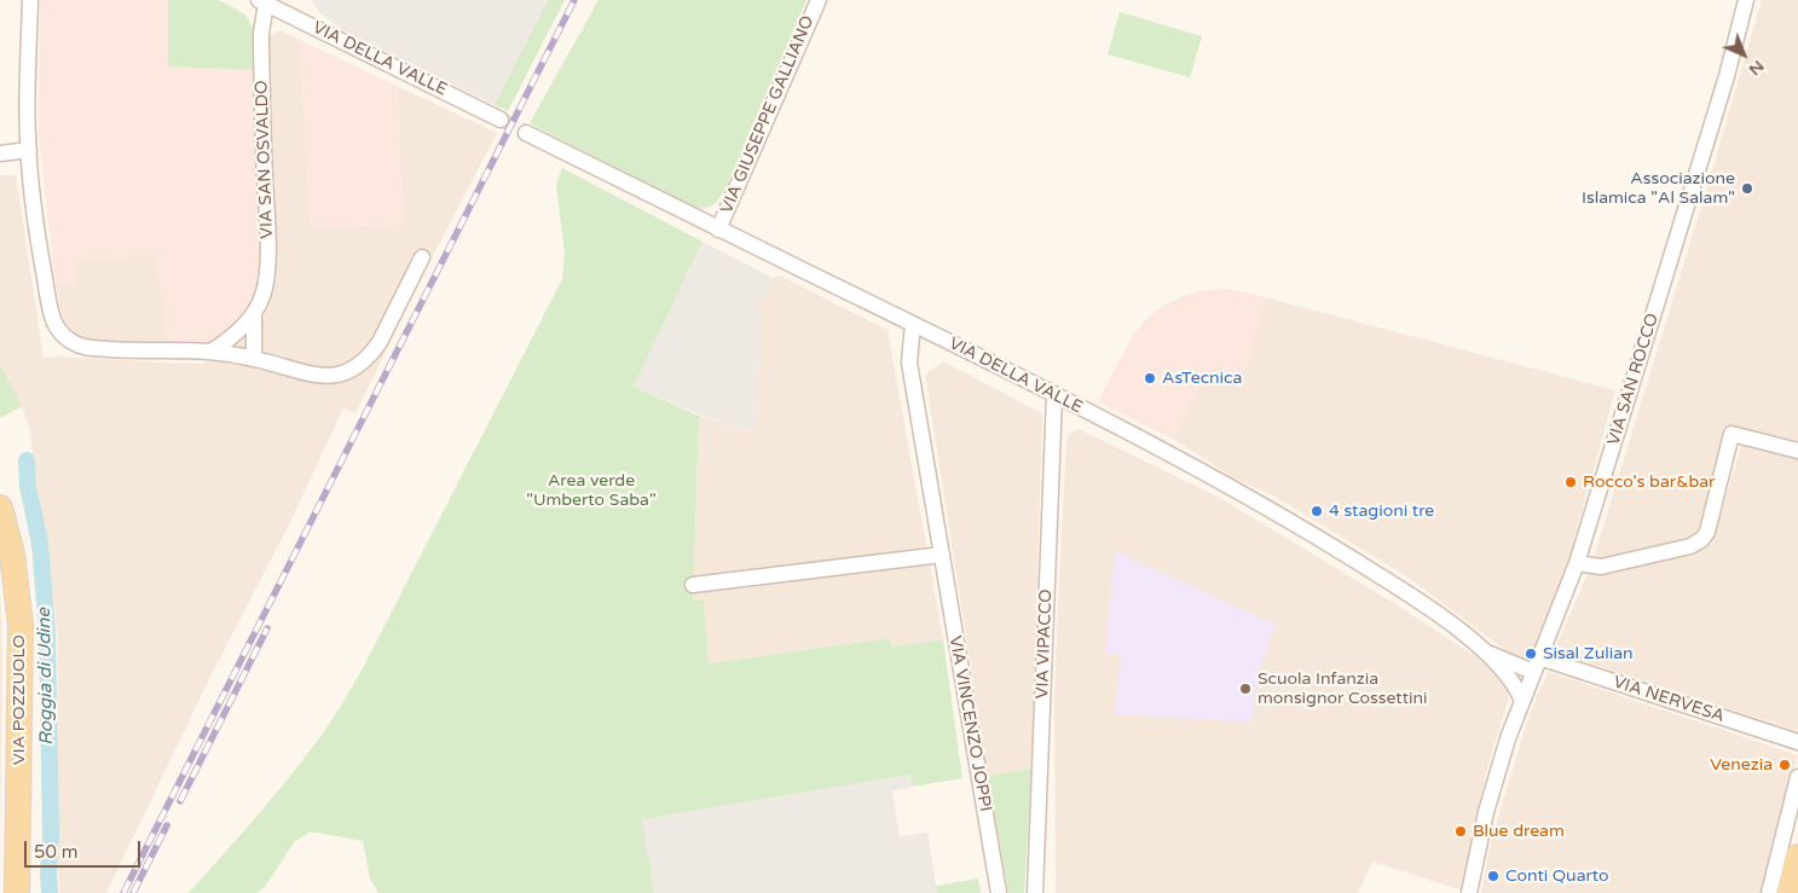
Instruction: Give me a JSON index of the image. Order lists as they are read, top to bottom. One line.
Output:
{"streets":{"main road":["VIA POZZUOLO"],"street":["VIA DELLA VALLE","VIA GIUSEPPE GALLIANO","VIA SAN OSVALDO","VIA SAN ROCCO","VIA VIPACCO","VIA NERVESA","VIA VINCENZO JOPPI"]},"crossings":[["VIA DELLA VALLE","VIA GIUSEPPE GALLIANO"],["VIA DELLA VALLE","VIA SAN OSVALDO"],["VIA DELLA VALLE","VIA SAN ROCCO"],["VIA DELLA VALLE","VIA VIPACCO"],["VIA DELLA VALLE","VIA VINCENZO JOPPI"],["VIA SAN ROCCO","VIA NERVESA"]],"water":["Roggia di Udine"],"parks":["Area verde \"Umberto Saba\""],"places":["Associazione Islamica \"Al Salam\"","AsTecnica","Rocco's bar&bar","4 stagioni tre","Sisal Zulian","Scuola Infanzia monsignor Cossettini","Venezia","Blue dream","Conti Quarto"],"scale_bar":"50 m","north":"bottom right"}
